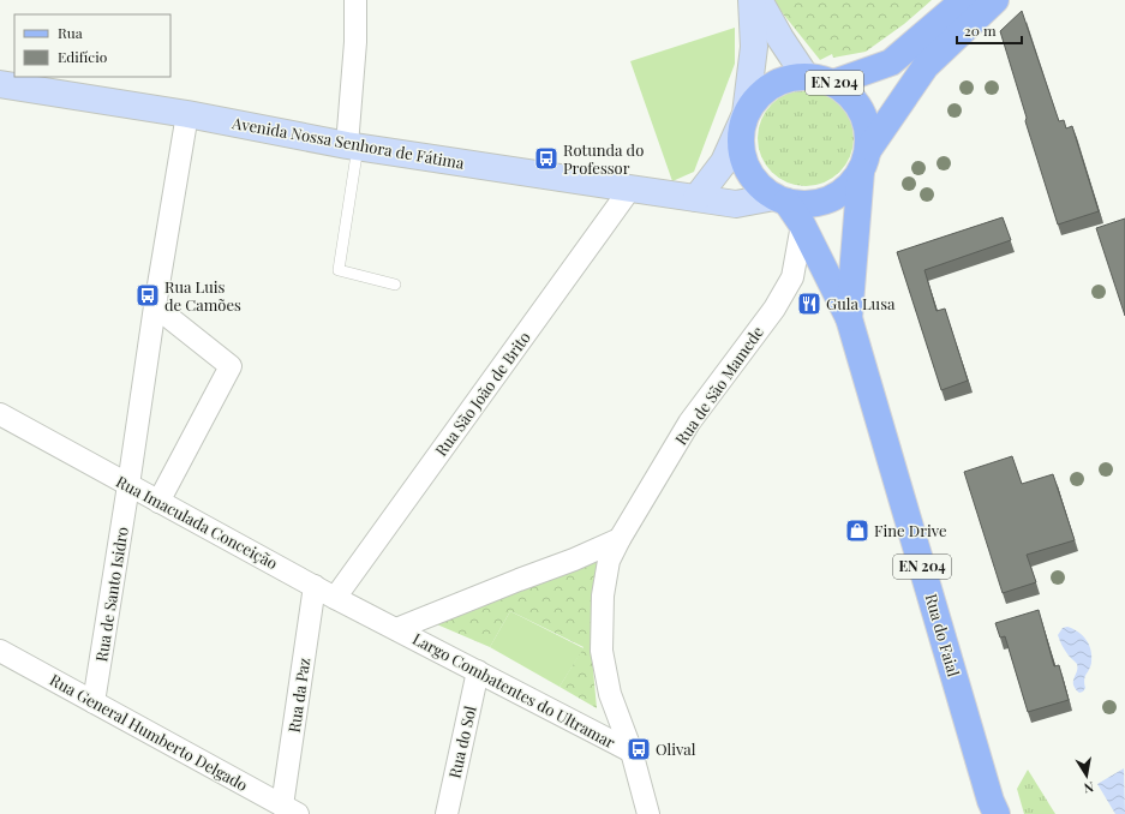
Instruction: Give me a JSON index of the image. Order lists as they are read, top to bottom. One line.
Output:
{"streets":{"main road":["EN 204","Rua do Faial"],"street":["Avenida Nossa Senhora de Fátima","Rua de São Mamede","Rua São João de Brito","Rua Imaculada Conceição","Rua de Santo Isidro","Largo Combatentes do Ultramar","Rua da Paz","Rua General Humberto Delgado","Rua do Sol"]},"crossings":[["EN 204","Avenida Nossa Senhora de Fátima"],["EN 204","Rua de São Mamede"],["EN 204","Rua do Faial"],["Avenida Nossa Senhora de Fátima","Rua São João de Brito"],["Avenida Nossa Senhora de Fátima","Rua de Santo Isidro"],["Rua de São Mamede","Largo Combatentes do Ultramar"],["Rua São João de Brito","Rua Imaculada Conceição"],["Rua Imaculada Conceição","Rua de Santo Isidro"],["Rua Imaculada Conceição","Largo Combatentes do Ultramar"],["Rua Imaculada Conceição","Rua da Paz"],["Rua de Santo Isidro","Rua General Humberto Delgado"],["Largo Combatentes do Ultramar","Rua do Sol"],["Rua da Paz","Rua General Humberto Delgado"]],"places":{"bus stop":["Rotunda do Professor","Rua Luis de Camões","Olival"],"restaurant":["Gula Lusa"],"shop":["Fine Drive"]},"legend":["Rua","Edifício"],"scale_bar":"20 m","north":"bottom"}
